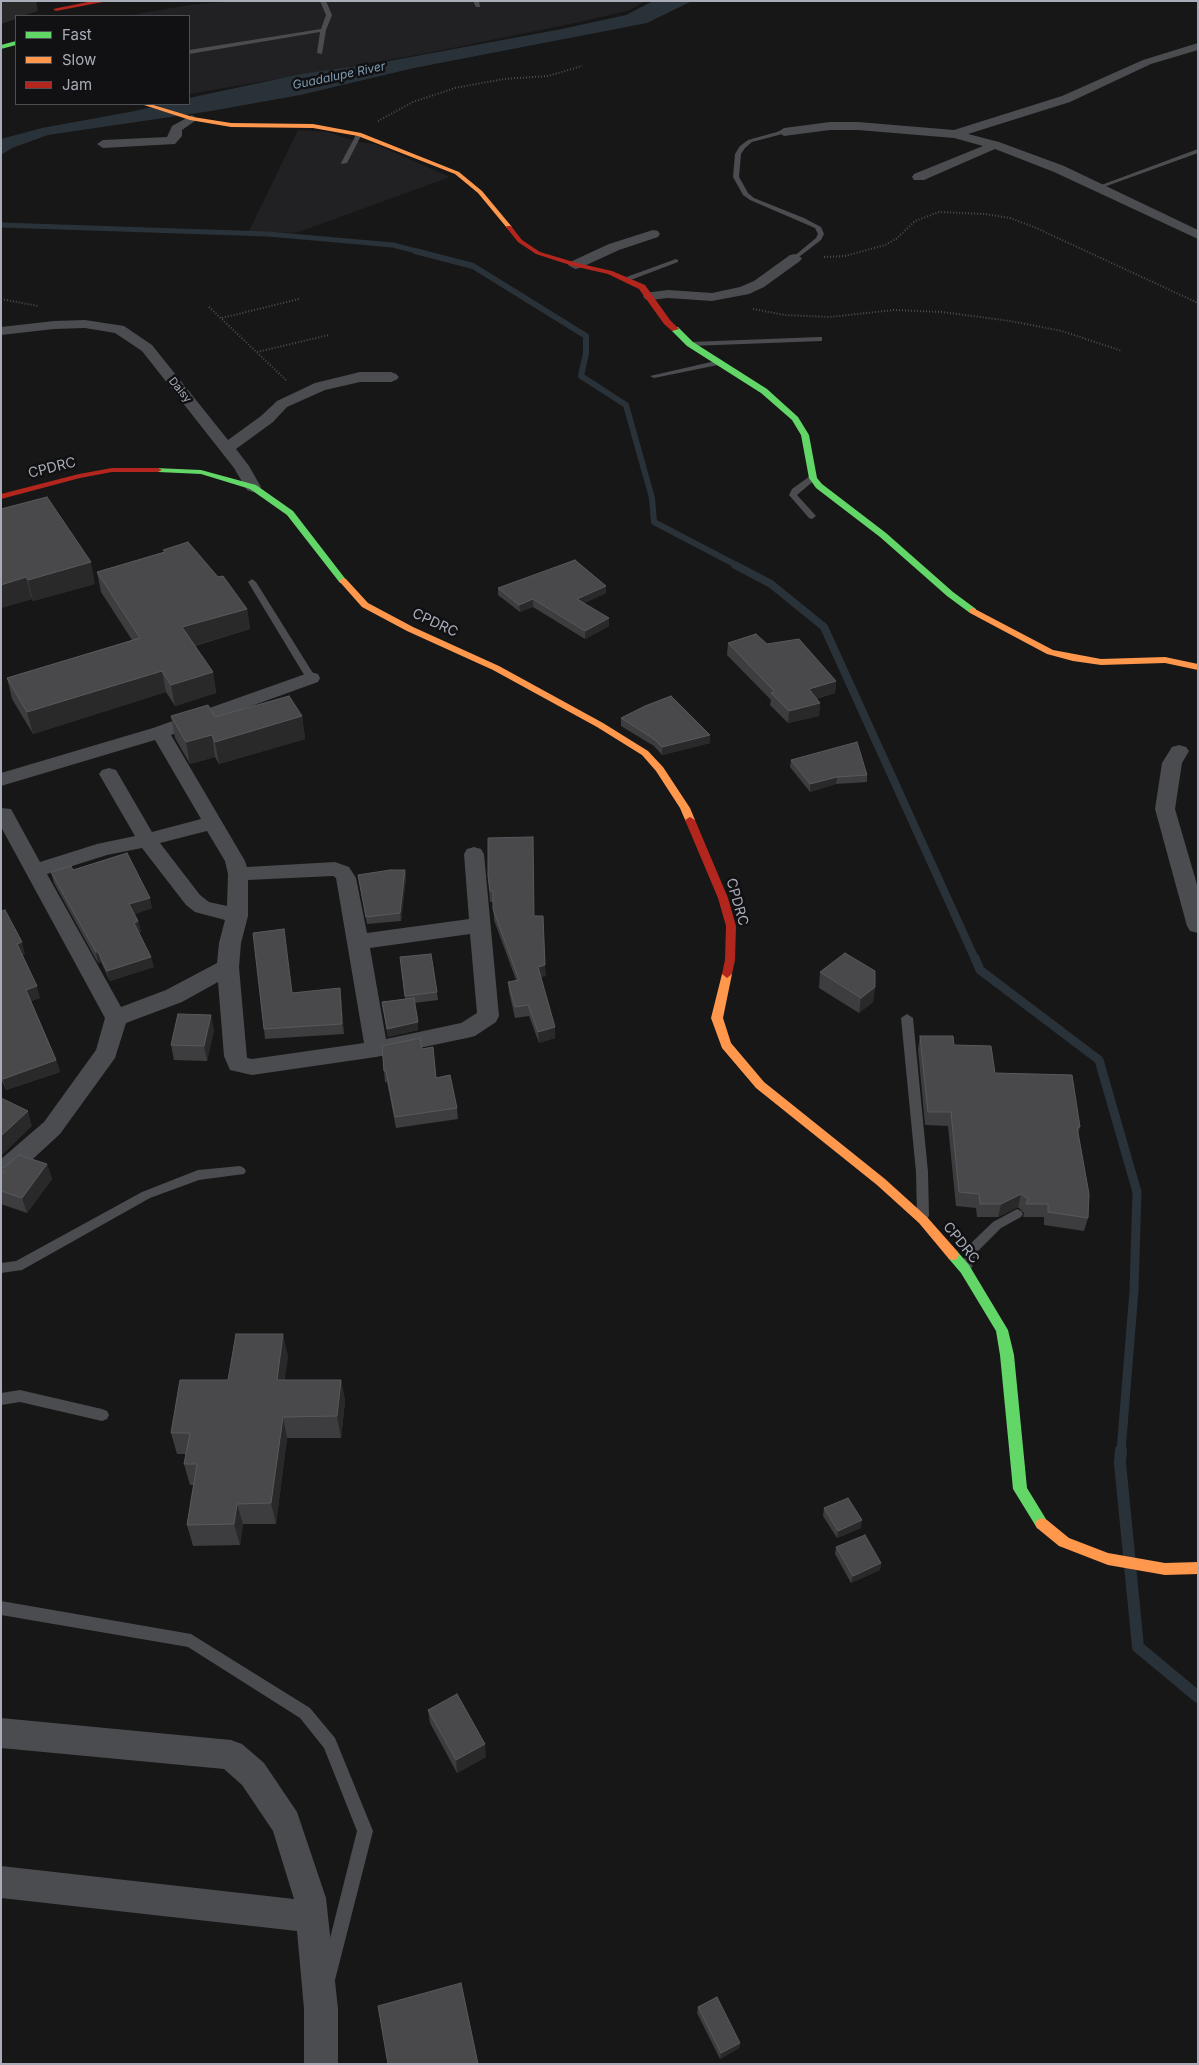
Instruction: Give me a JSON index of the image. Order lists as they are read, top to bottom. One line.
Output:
{"streets":{"street":["Daisy","CPDRC"]},"crossings":[["Daisy","CPDRC"]],"water":["Guadalupe River"],"legend":["Fast","Slow","Jam"]}
